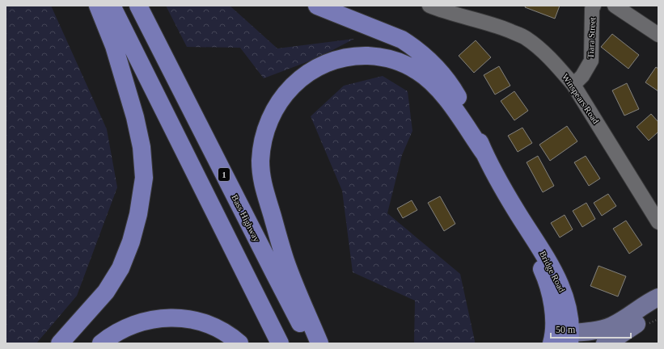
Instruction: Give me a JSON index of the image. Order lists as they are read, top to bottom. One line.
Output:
{"streets":{"highway":["1","Bass Highway","Bridge Road"],"street":["Tiara Street","Winspears Road"]},"crossings":[["Tiara Street","Winspears Road"]],"scale_bar":"50 m"}
